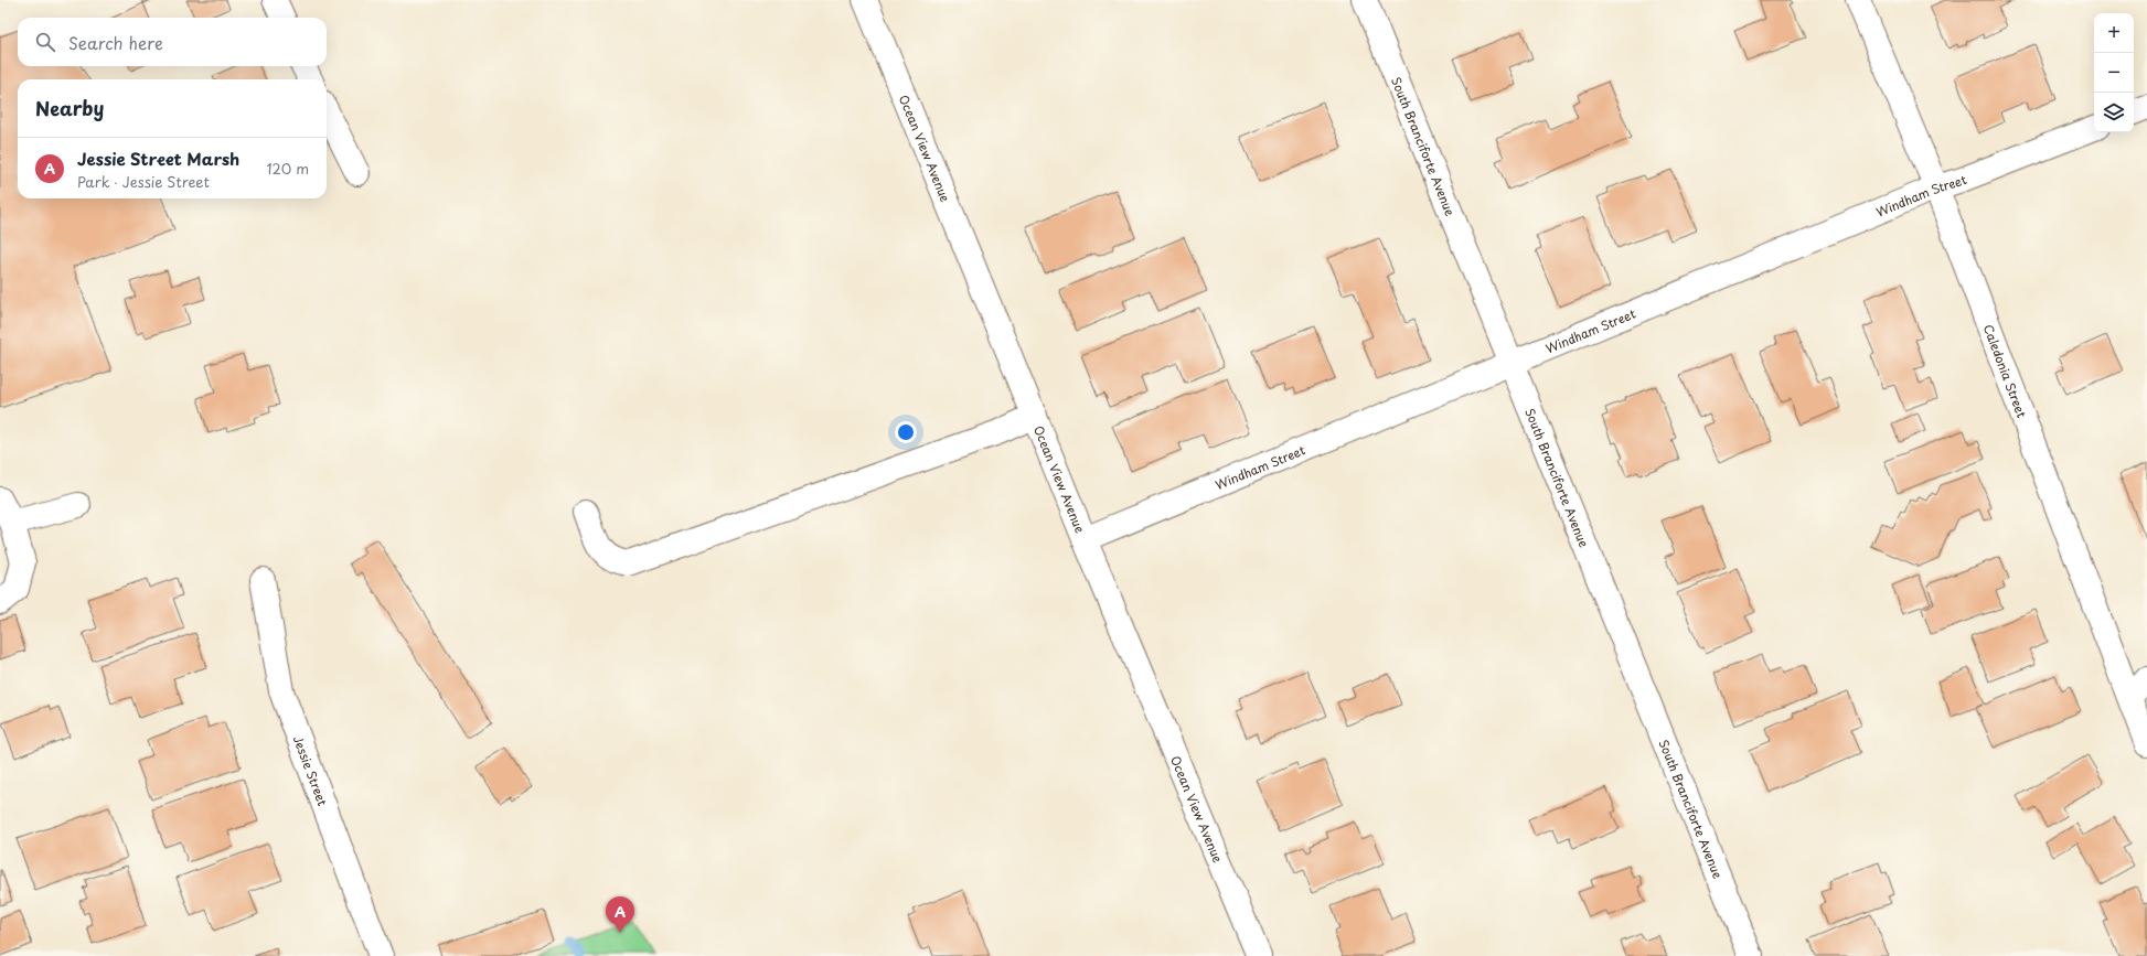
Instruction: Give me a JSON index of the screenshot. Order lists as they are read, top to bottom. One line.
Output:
{"streets":{"street":["South Branciforte Avenue","Ocean View Avenue","Windham Street","Caledonia Street","Jessie Street"]},"crossings":[["South Branciforte Avenue","Windham Street"],["Ocean View Avenue","Windham Street"],["Windham Street","Caledonia Street"]],"page":{"map_buttons":["+","−"],"search":"Search here","heading":"Nearby","list":[{"mark":"A","name":"Jessie Street Marsh","note":"Park · Jessie Street","value":"120 m"}],"pins":"A"}}
